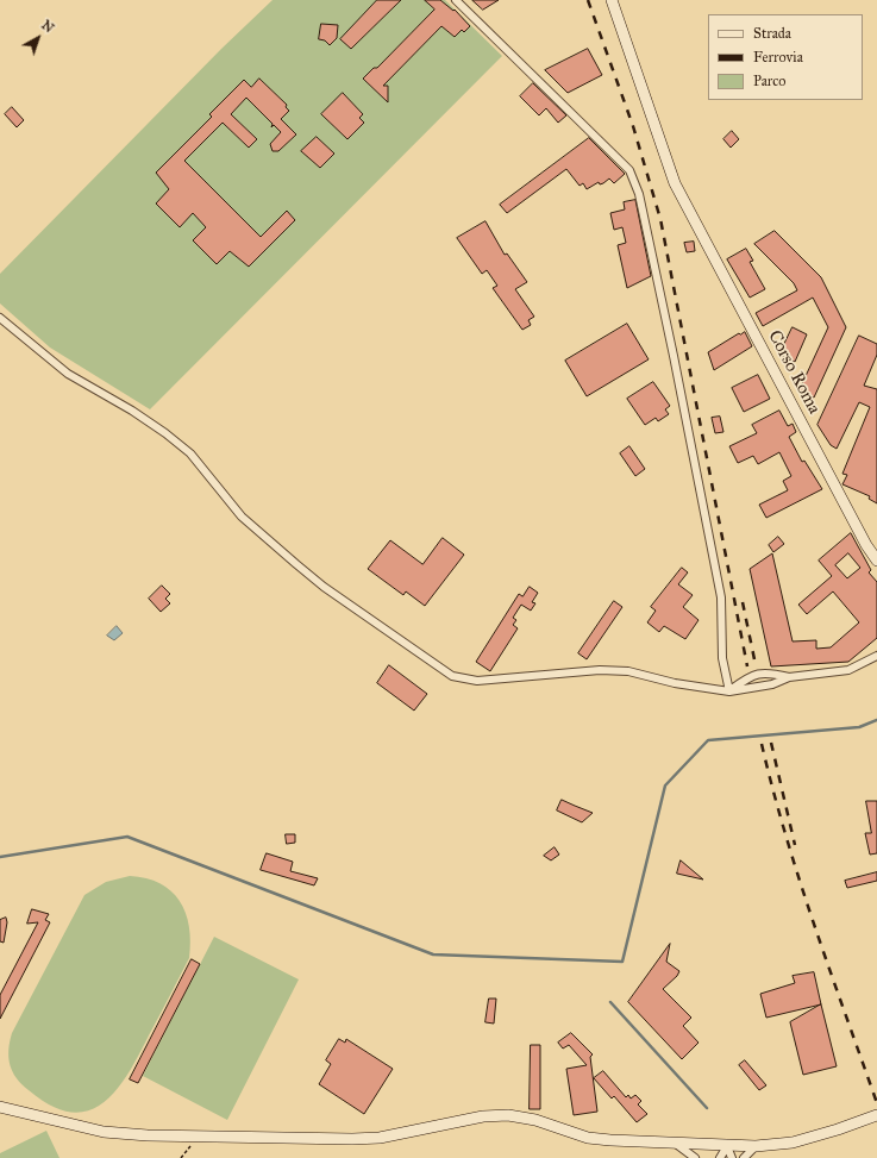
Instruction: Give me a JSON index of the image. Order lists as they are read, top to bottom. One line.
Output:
{"streets":{"main road":["Corso Roma"]},"legend":["Strada","Ferrovia","Parco"],"north":"top right"}
